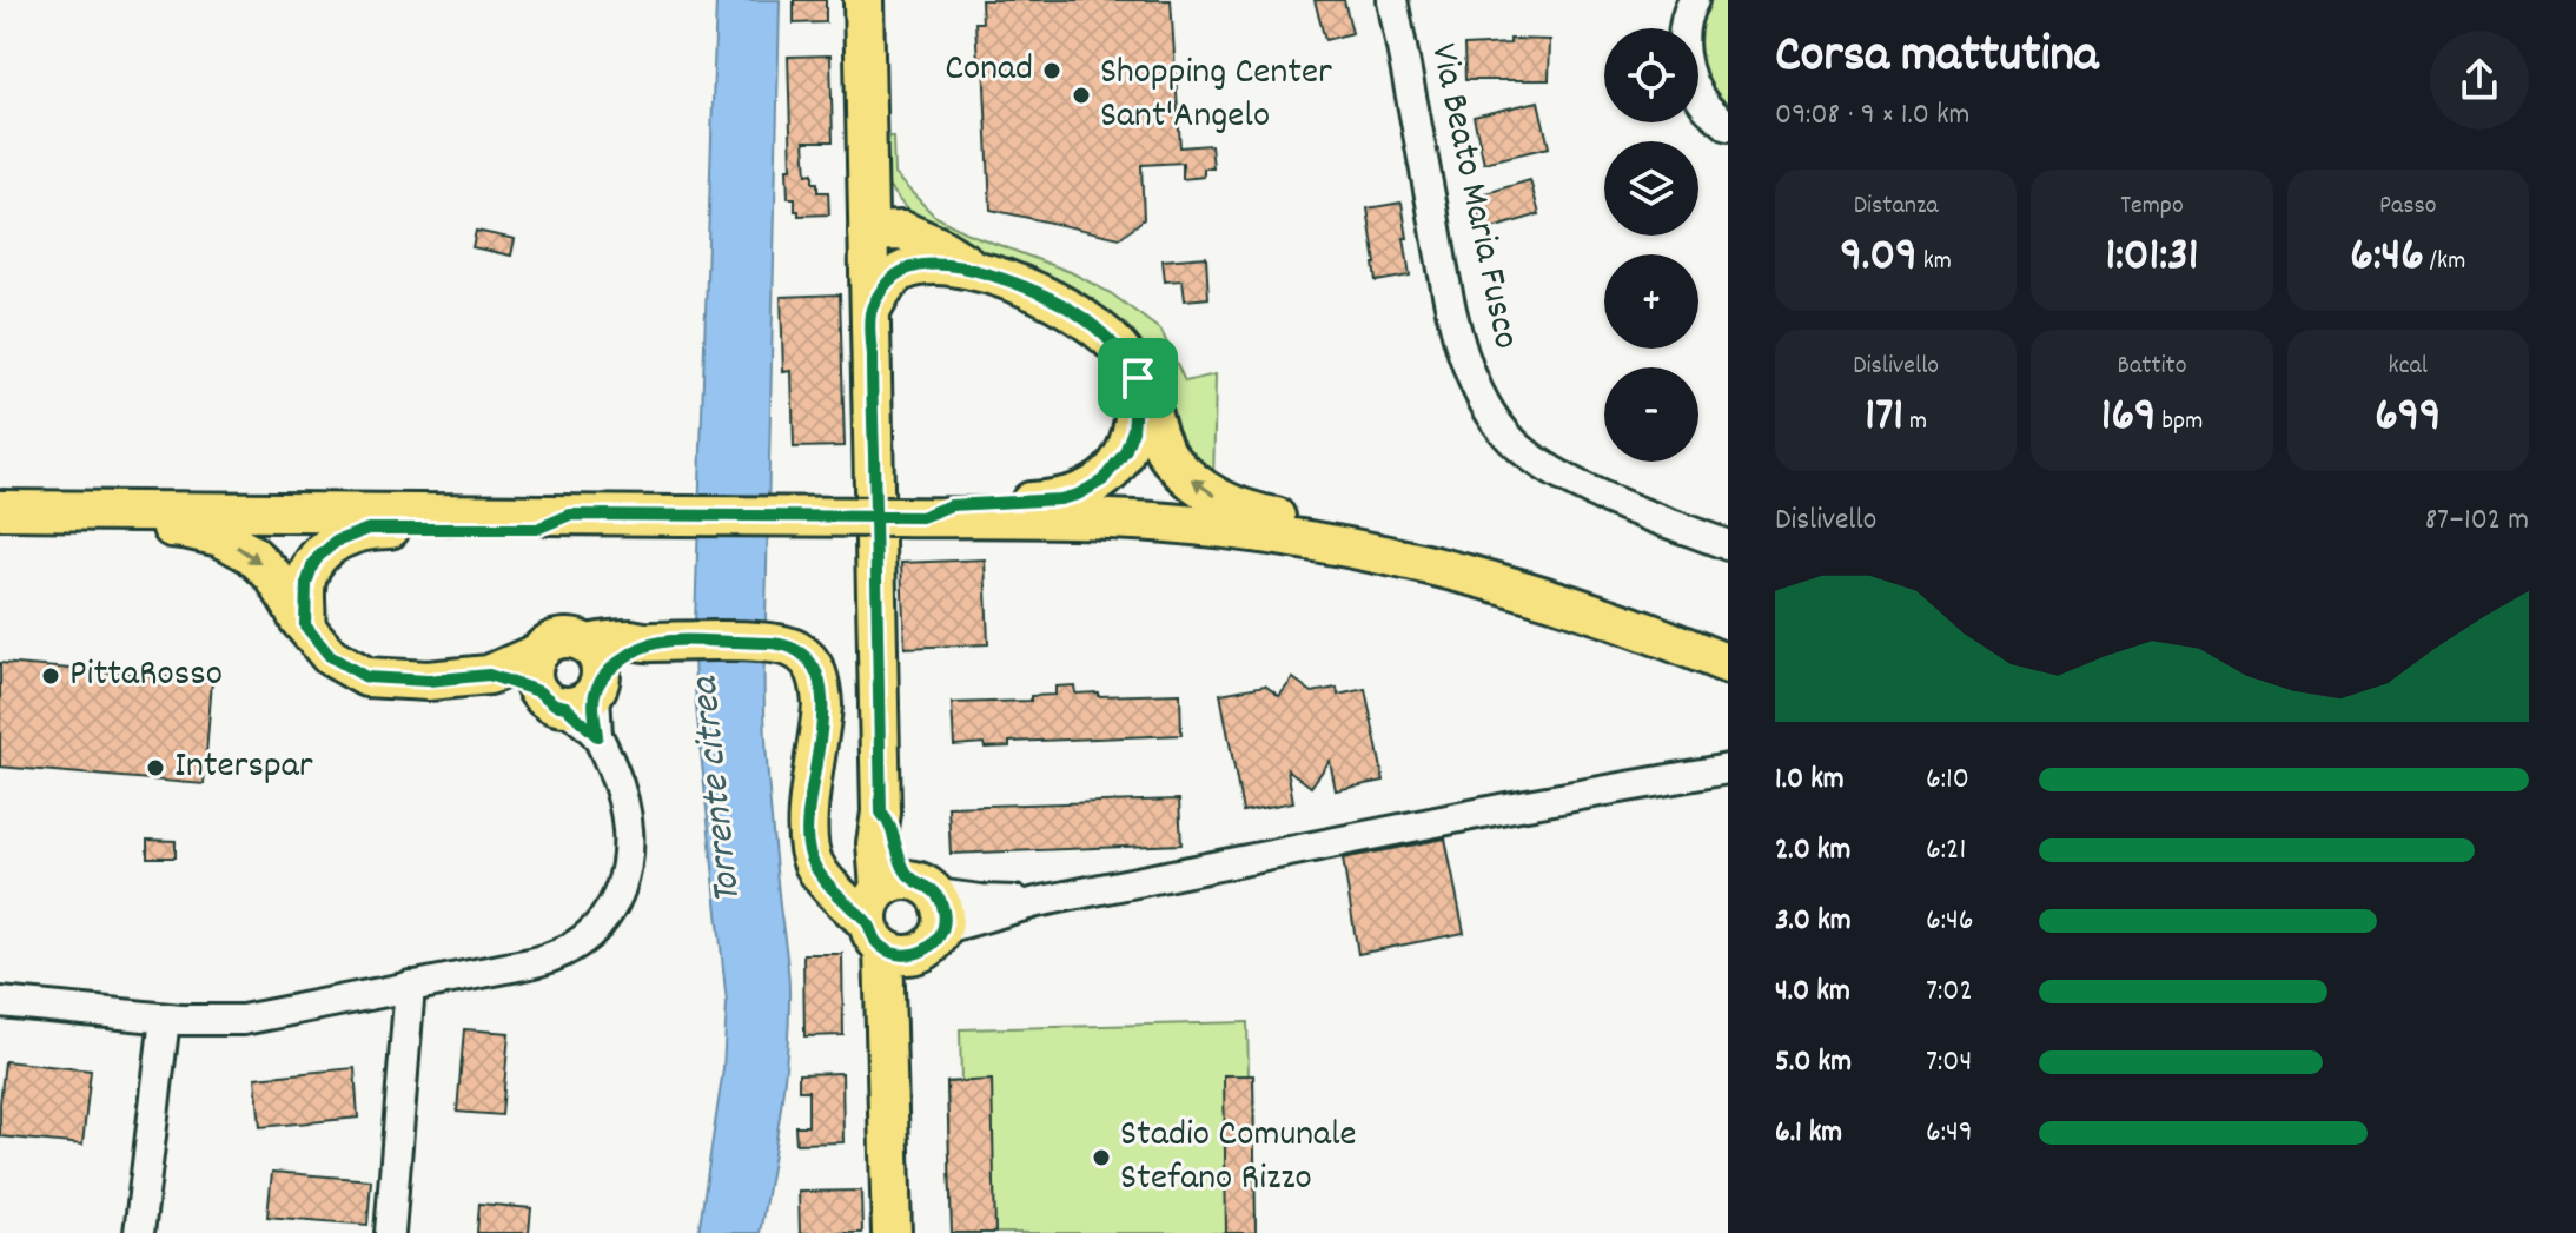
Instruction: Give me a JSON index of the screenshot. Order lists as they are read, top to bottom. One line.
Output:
{"streets":{"street":["Via Beato Maria Fusco"]},"water":["Torrente citrea"],"places":["Conad","Shopping Center Sant'Angelo","PittaRosso","Interspar","Stadio Comunale Stefano Rizzo"],"page":{"heading":["Corsa mattutina","09:08 · 9 × 1.0 km"],"map_buttons":["+","−"],"stats":[["Distanza","9.09 km"],["Tempo","1:01:31"],["Passo","6:46 /km"],["Dislivello","171 m"],["Battito","169 bpm"],["kcal","699"]],"chart":["Dislivello","87–102 m"],"list":[{"name":"1.0 km","note":"6:10"},{"name":"2.0 km","note":"6:21"},{"name":"3.0 km","note":"6:46"},{"name":"4.0 km","note":"7:02"},{"name":"5.0 km","note":"7:04"},{"name":"6.1 km","note":"6:49"}]}}
